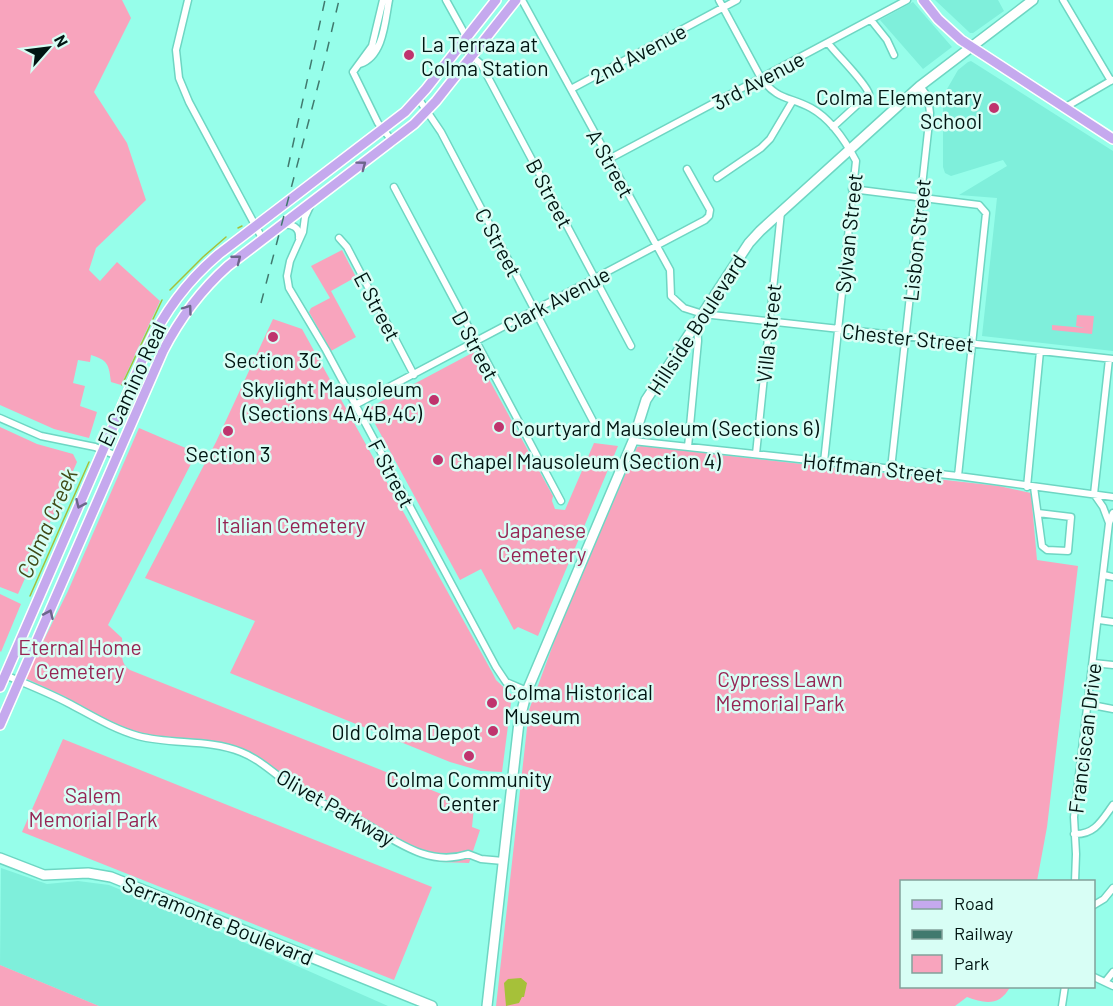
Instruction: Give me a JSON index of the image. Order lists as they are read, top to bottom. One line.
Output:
{"streets":{"main road":["Hillside Boulevard","El Camino Real","Serramonte Boulevard"],"street":["2nd Avenue","3rd Avenue","A Street","B Street","Sylvan Street","Lisbon Street","C Street","Clark Avenue","E Street","Villa Street","Chester Street","D Street","Hoffman Street","F Street","Franciscan Drive","Olivet Parkway"]},"crossings":[["2nd Avenue","A Street"],["3rd Avenue","A Street"],["A Street","Clark Avenue"],["A Street","Hillside Boulevard"],["A Street","Chester Street"],["B Street","Clark Avenue"],["B Street","El Camino Real"],["Sylvan Street","Hillside Boulevard"],["Sylvan Street","Chester Street"],["Sylvan Street","Hoffman Street"],["Lisbon Street","Hillside Boulevard"],["Lisbon Street","Chester Street"],["Lisbon Street","Hoffman Street"],["C Street","Clark Avenue"],["C Street","El Camino Real"],["Clark Avenue","E Street"],["Clark Avenue","D Street"],["Clark Avenue","F Street"],["Hillside Boulevard","Villa Street"],["Hillside Boulevard","Chester Street"],["Hillside Boulevard","Hoffman Street"],["Hillside Boulevard","F Street"],["Hillside Boulevard","Olivet Parkway"],["Villa Street","Chester Street"],["Villa Street","Hoffman Street"],["El Camino Real","F Street"],["El Camino Real","Olivet Parkway"]],"water":["Colma Creek"],"parks":["Italian Cemetery","Japanese Cemetery","Eternal Home Cemetery","Cypress Lawn Memorial Park","Salem Memorial Park"],"places":["La Terraza at Colma Station","Colma Elementary School","Section 3C","Skylight Mausoleum (Sections 4A,4B,4C)","Courtyard Mausoleum (Sections 6)","Section 3","Chapel Mausoleum (Section 4)","Colma Historical Museum","Old Colma Depot","Colma Community Center"],"legend":["Road","Railway","Park"],"north":"top right"}
